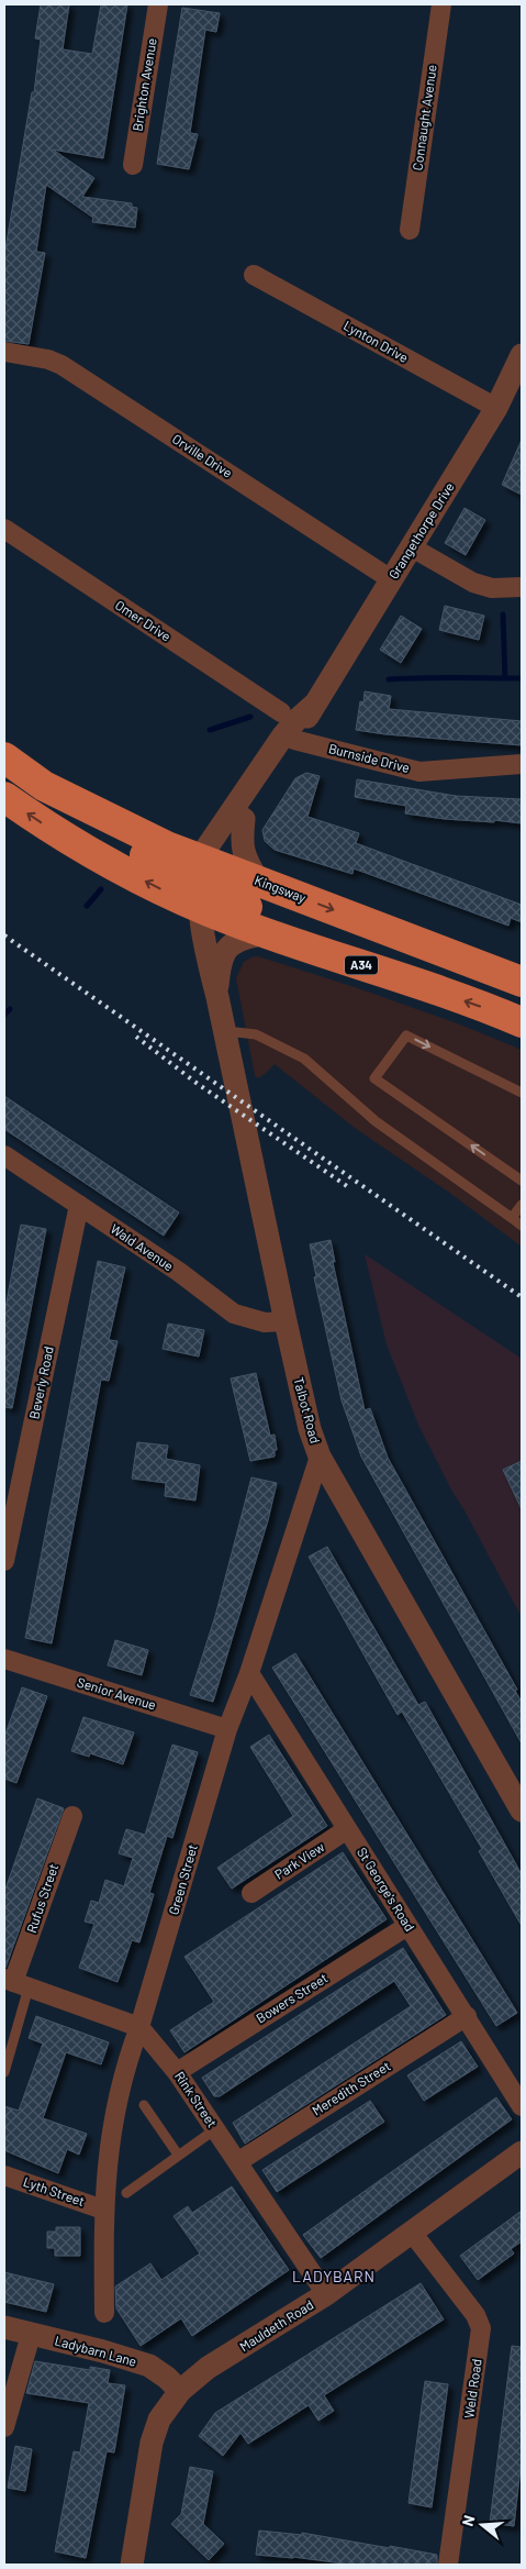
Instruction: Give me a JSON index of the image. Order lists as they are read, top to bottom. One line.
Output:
{"streets":{"highway":["Kingsway","A34"],"street":["Brighton Avenue","Connaught Avenue","Lynton Drive","Orville Drive","Grangethorpe Drive","Omer Drive","Burnside Drive","Wald Avenue","Beverly Road","Talbot Road","Senior Avenue","Park View","Green Street","St George's Road","Rufus Street","Bowers Street","Meredith Street","Rink Street","Lyth Street","Mauldeth Road","Ladybarn Lane","Weld Road"]},"crossings":[["Lynton Drive","Grangethorpe Drive"],["Orville Drive","Grangethorpe Drive"],["Grangethorpe Drive","Burnside Drive"],["Grangethorpe Drive","Kingsway"],["Grangethorpe Drive","Talbot Road"],["Kingsway","Talbot Road"],["Wald Avenue","Beverly Road"],["Wald Avenue","Talbot Road"],["Talbot Road","Green Street"],["Senior Avenue","Green Street"],["Park View","St George's Road"],["Green Street","St George's Road"],["Green Street","Rink Street"],["Green Street","Lyth Street"],["St George's Road","Bowers Street"],["St George's Road","Meredith Street"],["Bowers Street","Rink Street"],["Meredith Street","Rink Street"],["Rink Street","Mauldeth Road"],["Mauldeth Road","Ladybarn Lane"],["Mauldeth Road","Weld Road"]],"districts":["LADYBARN"],"north":"left"}
